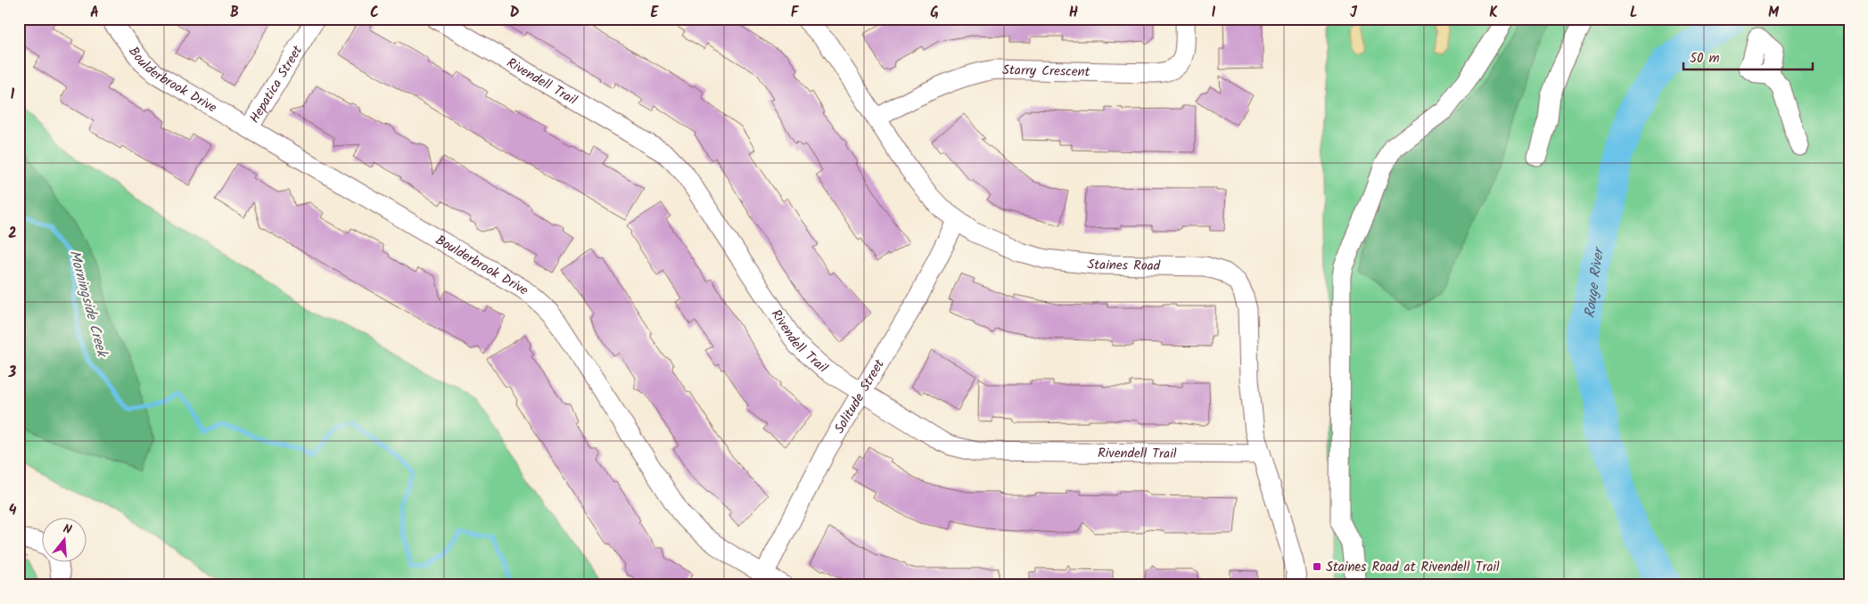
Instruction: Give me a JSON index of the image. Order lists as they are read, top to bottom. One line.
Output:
{"streets":{"street":["Starry Crescent","Boulderbrook Drive","Rivendell Trail","Hepatica Street","Staines Road","Solitude Street"]},"crossings":[["Starry Crescent","Staines Road"],["Boulderbrook Drive","Hepatica Street"],["Boulderbrook Drive","Solitude Street"],["Rivendell Trail","Staines Road"],["Rivendell Trail","Solitude Street"],["Staines Road","Solitude Street"]],"water":["Rouge River","Morningside Creek"],"places":{"transit":["Staines Road at Rivendell Trail"]},"scale_bar":"50 m","north":"top","grid":{"columns":["A","B","C","D","E","F","G","H","I","J","K","L","M"],"rows":["1","2","3","4"]}}
